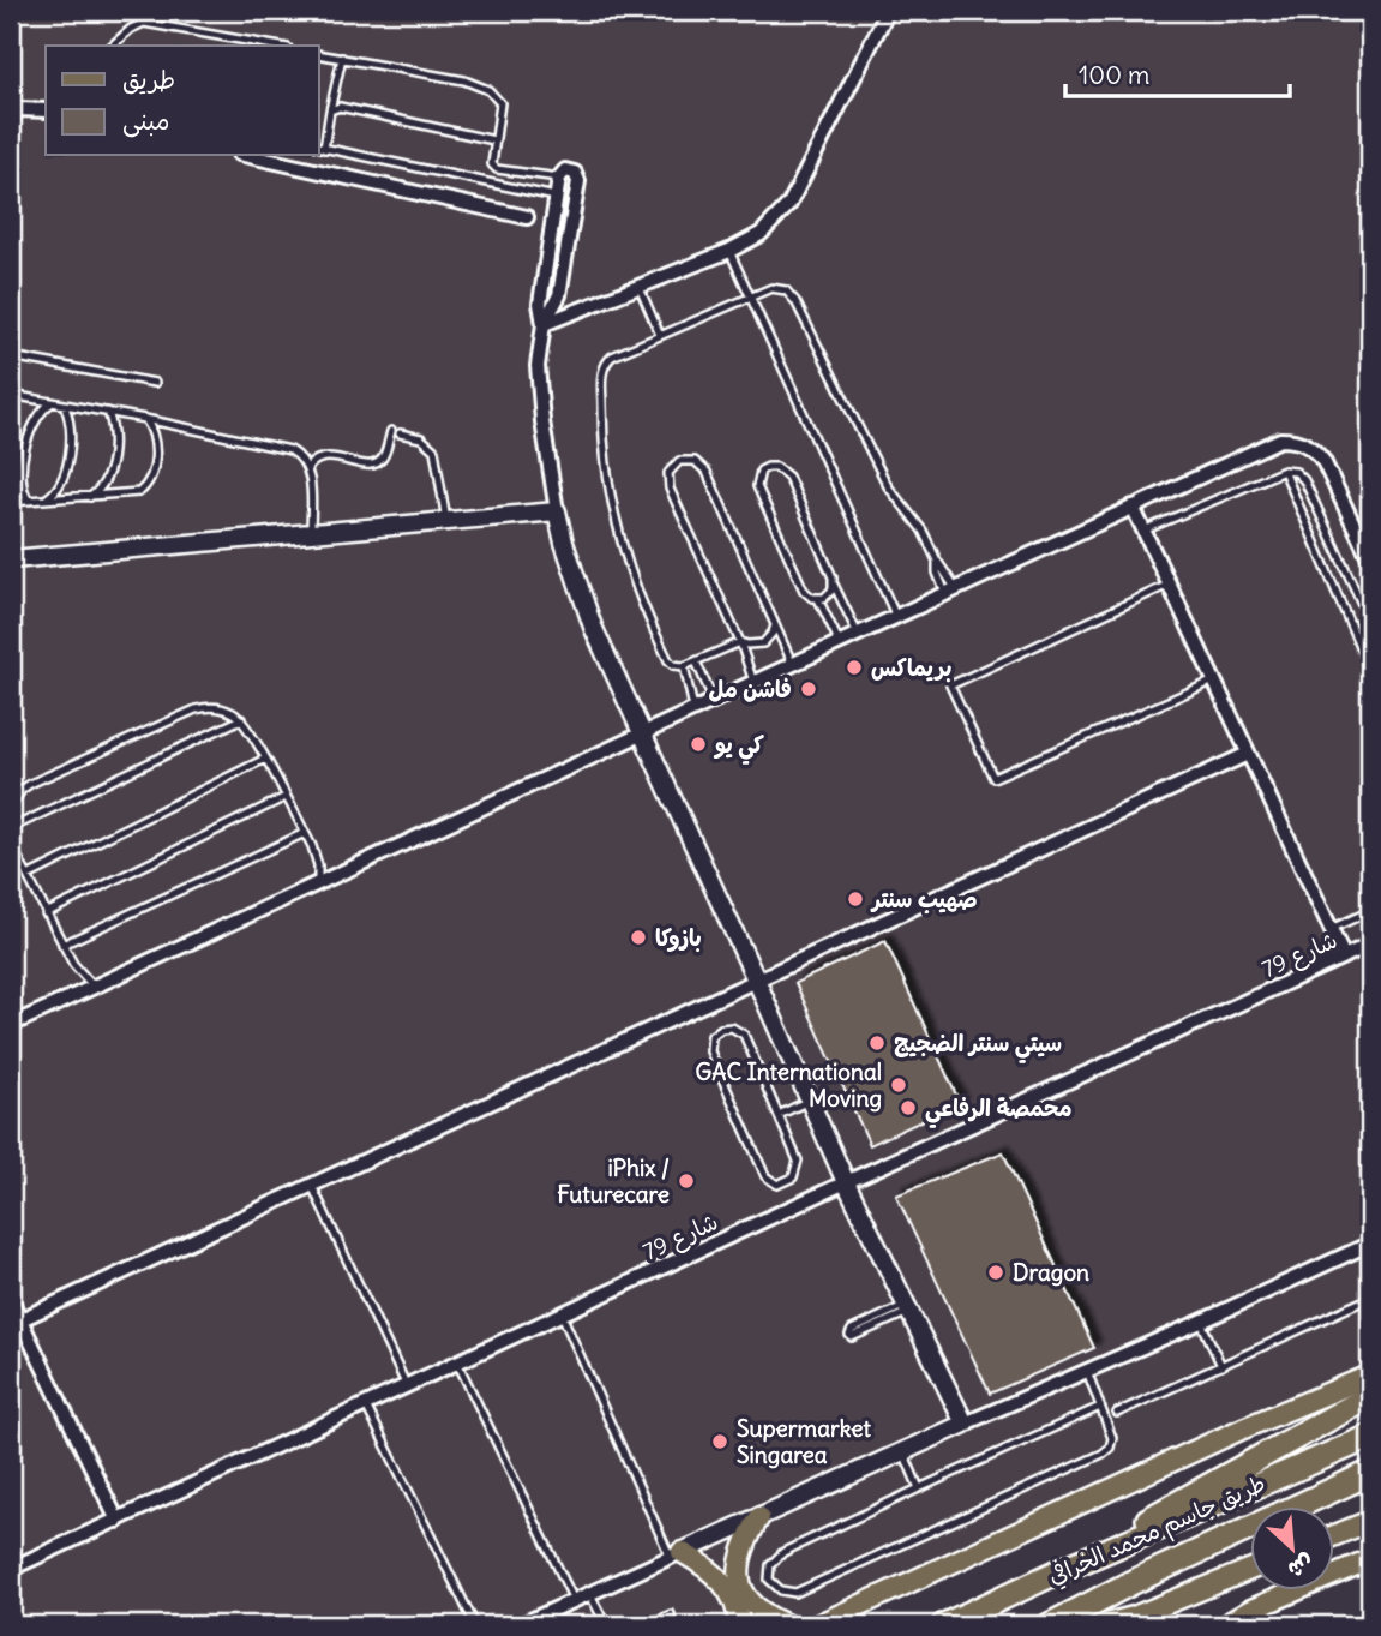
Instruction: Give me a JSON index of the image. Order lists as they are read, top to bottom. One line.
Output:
{"streets":{"highway":["طريق جاسم محمد الخرافي"],"street":["شارع 79"]},"places":["بريماكس","فاشن مل","كي يو","صهيب سنتر","بازوكا","سيتي سنتر الضجيج","GAC International Moving","محمصة الرفاعي","iPhix / Futurecare","Dragon","Supermarket Singarea"],"legend":["طريق","مبنى"],"scale_bar":"100 m","north":"bottom right"}
